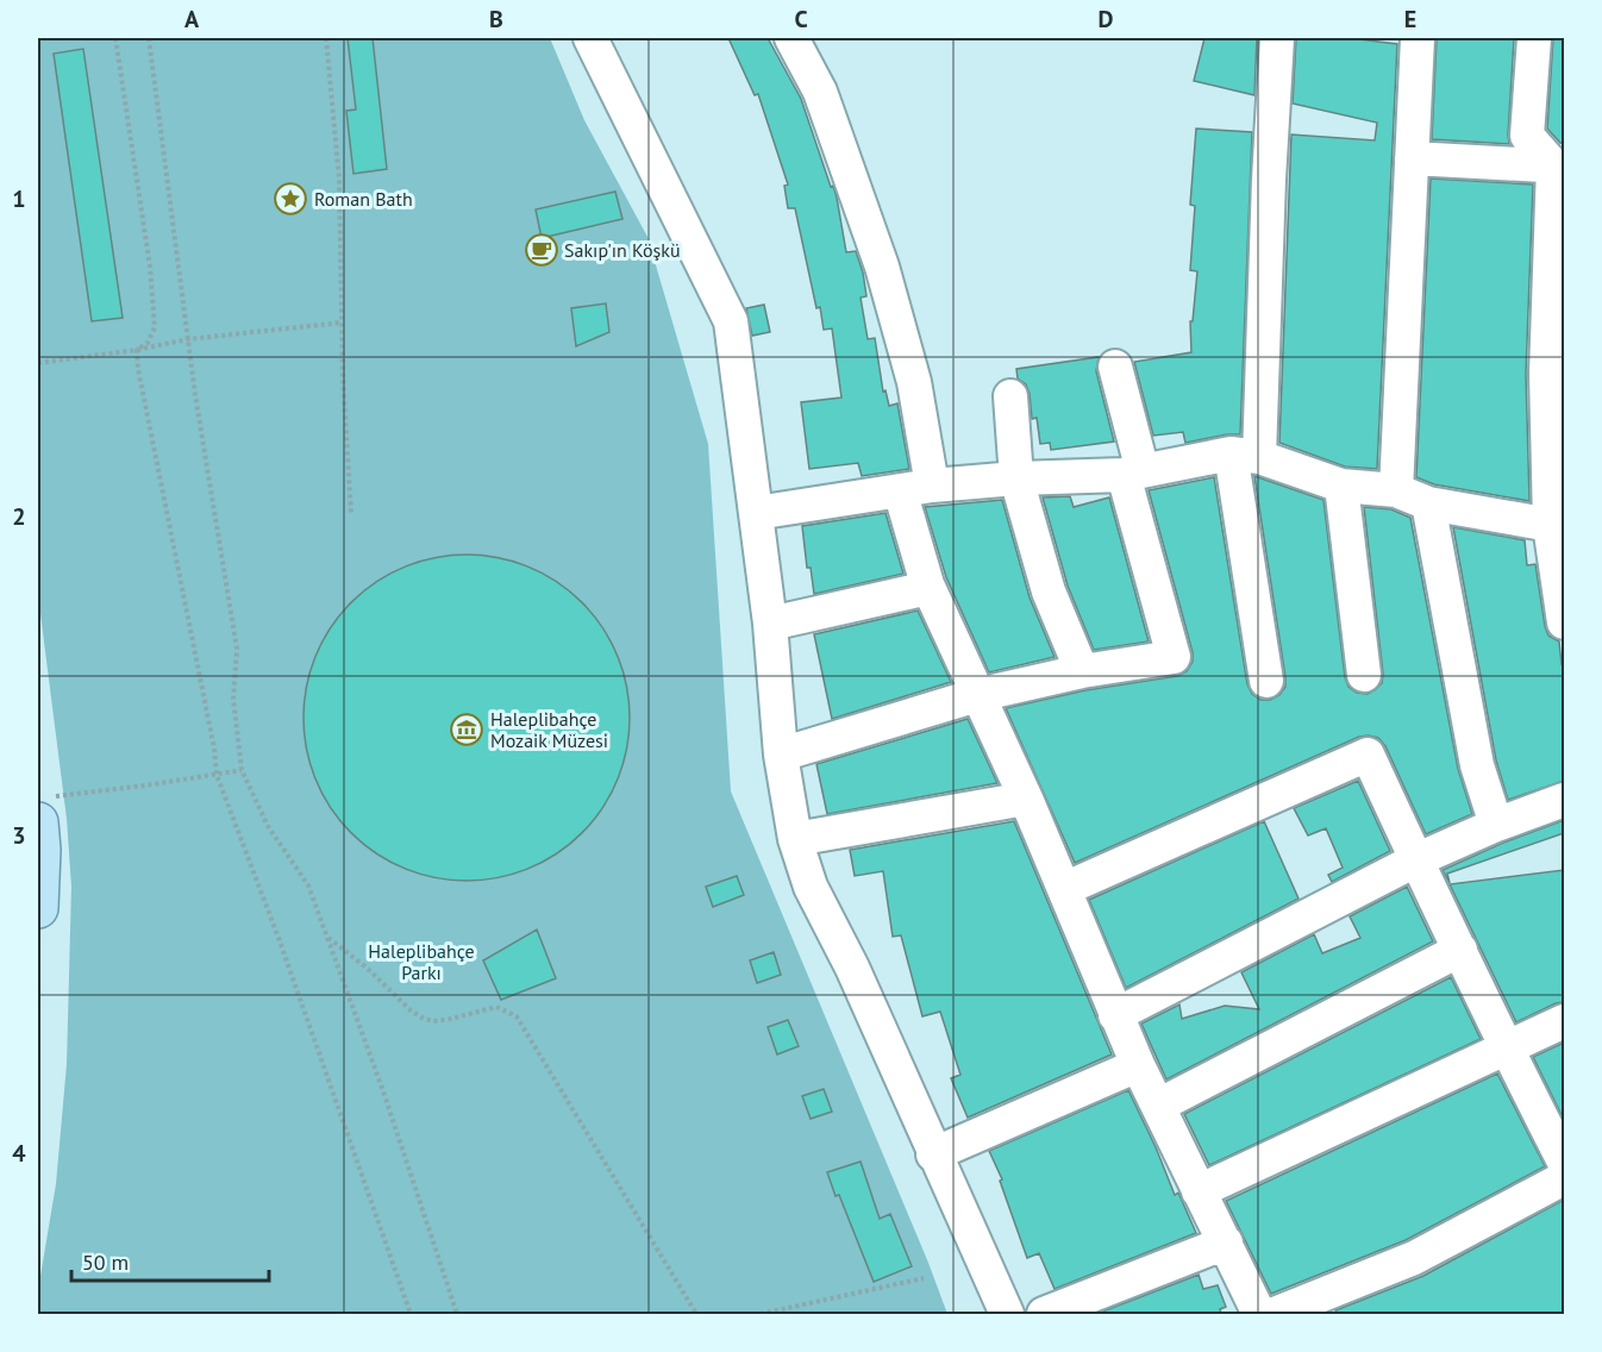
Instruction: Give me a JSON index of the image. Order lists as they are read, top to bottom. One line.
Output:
{"parks":["Haleplibahçe Parkı"],"places":{"place":["Roman Bath"],"cafe":["Sakıp'ın Köşkü"],"museum":["Haleplibahçe Mozaik Müzesi"]},"scale_bar":"50 m","grid":{"columns":["A","B","C","D","E"],"rows":["1","2","3","4"]}}
